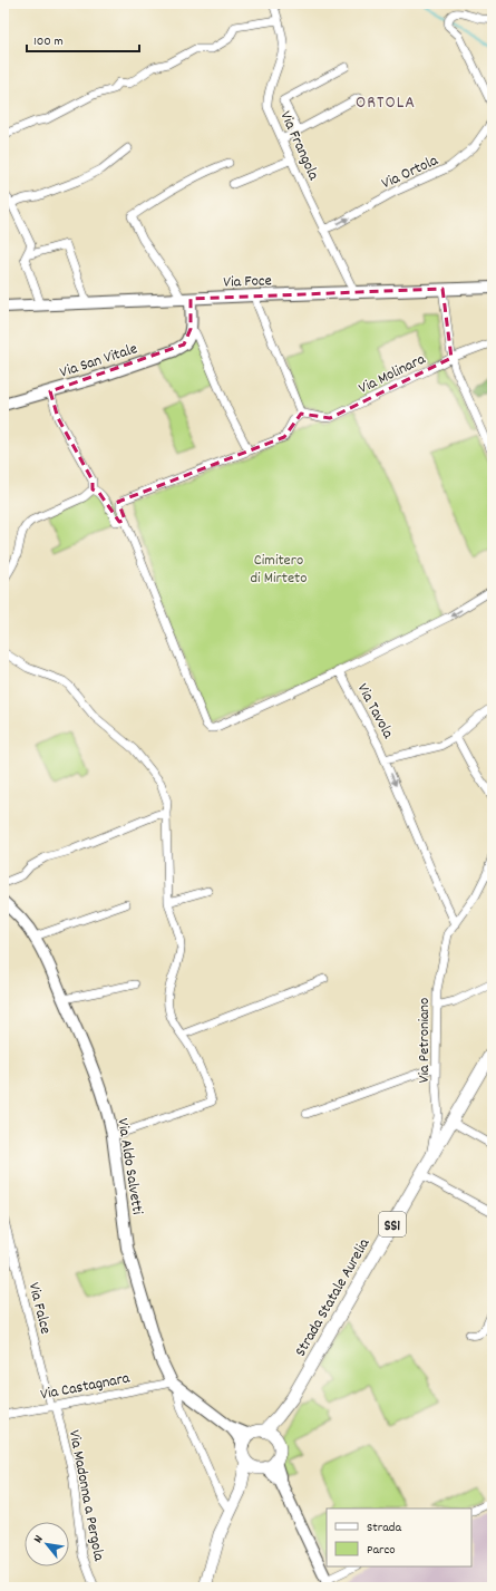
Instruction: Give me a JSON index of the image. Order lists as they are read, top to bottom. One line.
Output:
{"streets":{"main road":["SS1","Strada Statale Aurelia"],"street":["Via Frangola","Via Ortola","Via Foce","Via San Vitale","Via Molinara","Via Tavola","Via Petroniano","Via Aldo Salvetti","Via Falce","Via Castagnara","Via Madonna a Pergola"]},"crossings":[["Via Frangola","Via Ortola"],["Via Frangola","Via Foce"],["Via Tavola","Via Petroniano"],["Via Petroniano","Strada Statale Aurelia"],["Via Aldo Salvetti","Strada Statale Aurelia"],["Via Aldo Salvetti","Via Castagnara"],["Via Falce","Via Castagnara"],["Via Falce","Via Madonna a Pergola"],["Via Castagnara","Via Madonna a Pergola"]],"one_way":["Via Ortola"],"districts":["ORTOLA"],"parks":["Cimitero di Mirteto"],"legend":["Strada","Parco"],"scale_bar":"100 m","north":"top left"}
